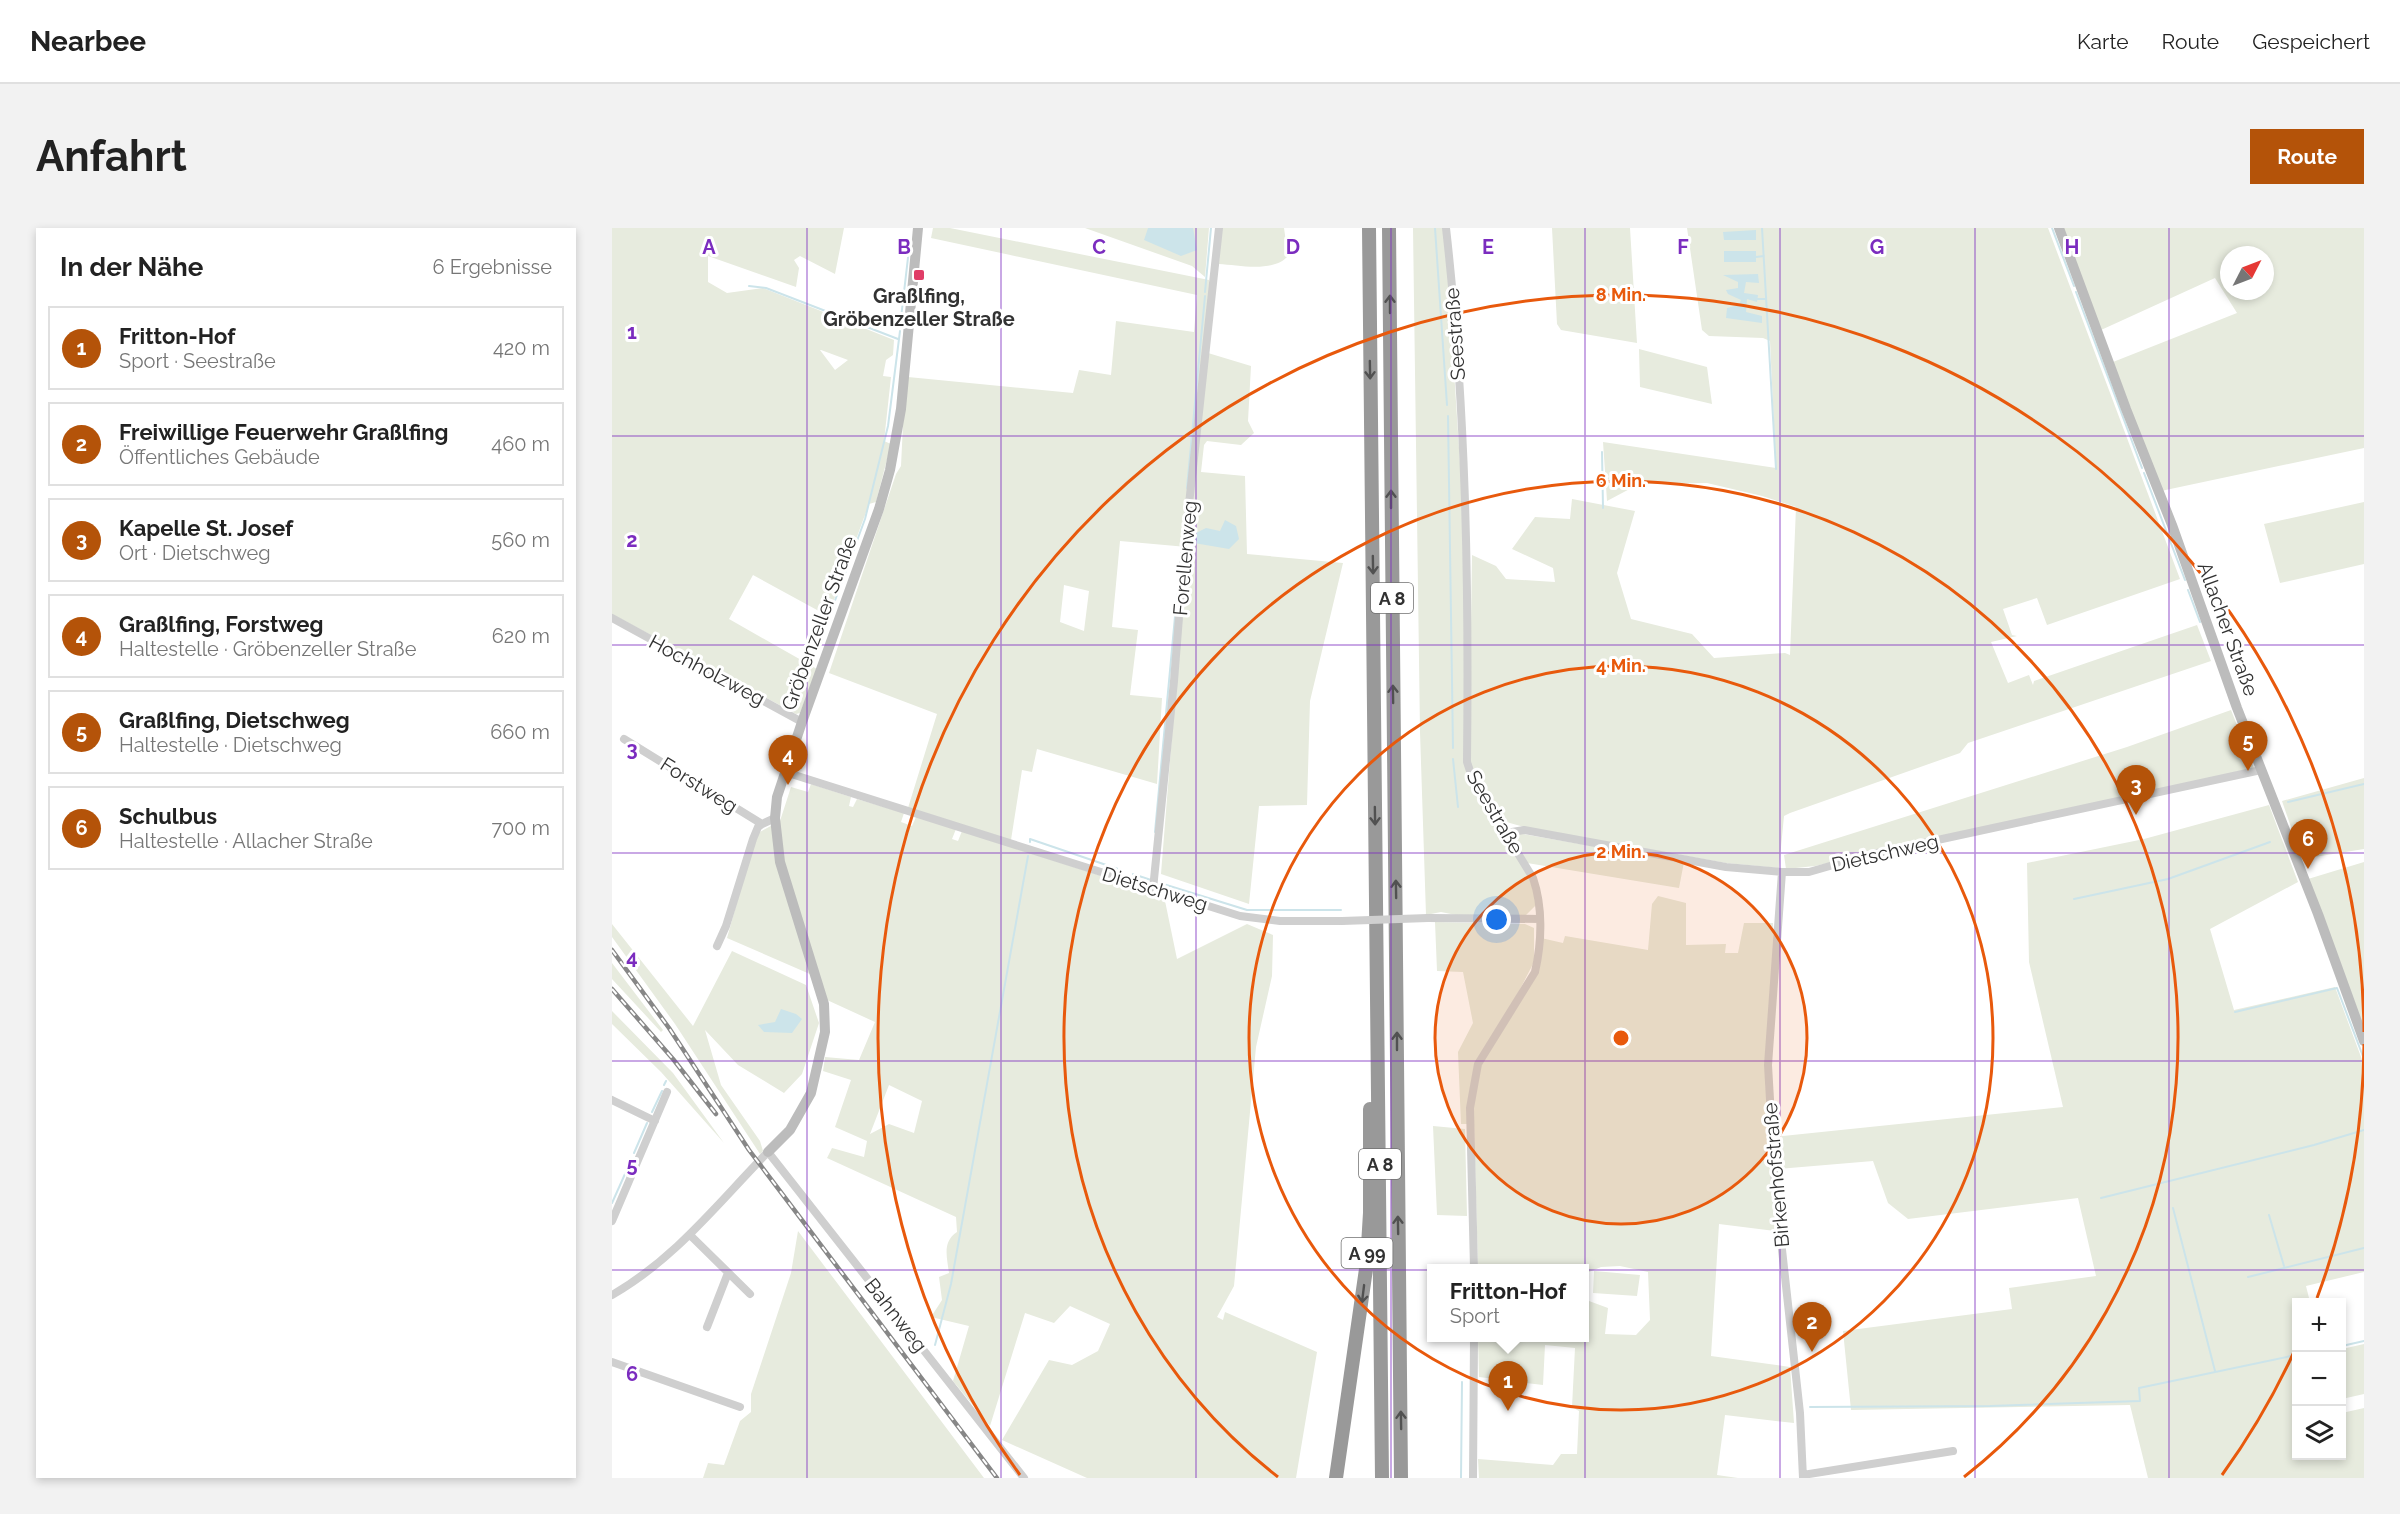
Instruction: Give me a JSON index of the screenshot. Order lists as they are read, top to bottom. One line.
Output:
{"streets":{"highway":["A 8","A 99"],"street":["Seestraße","Forellenweg","Gröbenzeller Straße","Allacher Straße","Hochholzweg","Forstweg","Dietschweg","Birkenhofstraße","Bahnweg"]},"crossings":[["Seestraße","Dietschweg"],["Forellenweg","Dietschweg"],["A 8","A 99"],["Gröbenzeller Straße","Hochholzweg"],["Gröbenzeller Straße","Dietschweg"],["Gröbenzeller Straße","Bahnweg"],["Allacher Straße","Dietschweg"],["Dietschweg","Birkenhofstraße"]],"places":{"transit":["Graßlfing, Gröbenzeller Straße"]},"north":"top right","page":{"header":"Nearbee","nav":["Karte","Route","Gespeichert"],"buttons":"Route","title":"Anfahrt","heading":["In der Nähe","6 Ergebnisse"],"list":[{"mark":"1","name":"Fritton-Hof","note":"Sport · Seestraße","value":"420 m"},{"mark":"2","name":"Freiwillige Feuerwehr Graßlfing","note":"Öffentliches Gebäude","value":"460 m"},{"mark":"3","name":"Kapelle St. Josef","note":"Ort · Dietschweg","value":"560 m"},{"mark":"4","name":"Graßlfing, Forstweg","note":"Haltestelle · Gröbenzeller Straße","value":"620 m"},{"mark":"5","name":"Graßlfing, Dietschweg","note":"Haltestelle · Dietschweg","value":"660 m"},{"mark":"6","name":"Schulbus","note":"Haltestelle · Allacher Straße","value":"700 m"}],"pins":["5","4","3","6","2","1"],"popup":["Fritton-Hof","Sport"],"map_buttons":["+","−"]},"grid":{"columns":["A","B","C","D","E","F","G","H"],"rows":["1","2","3","4","5","6"]},"rings":["8 Min.","6 Min.","4 Min.","2 Min."]}
